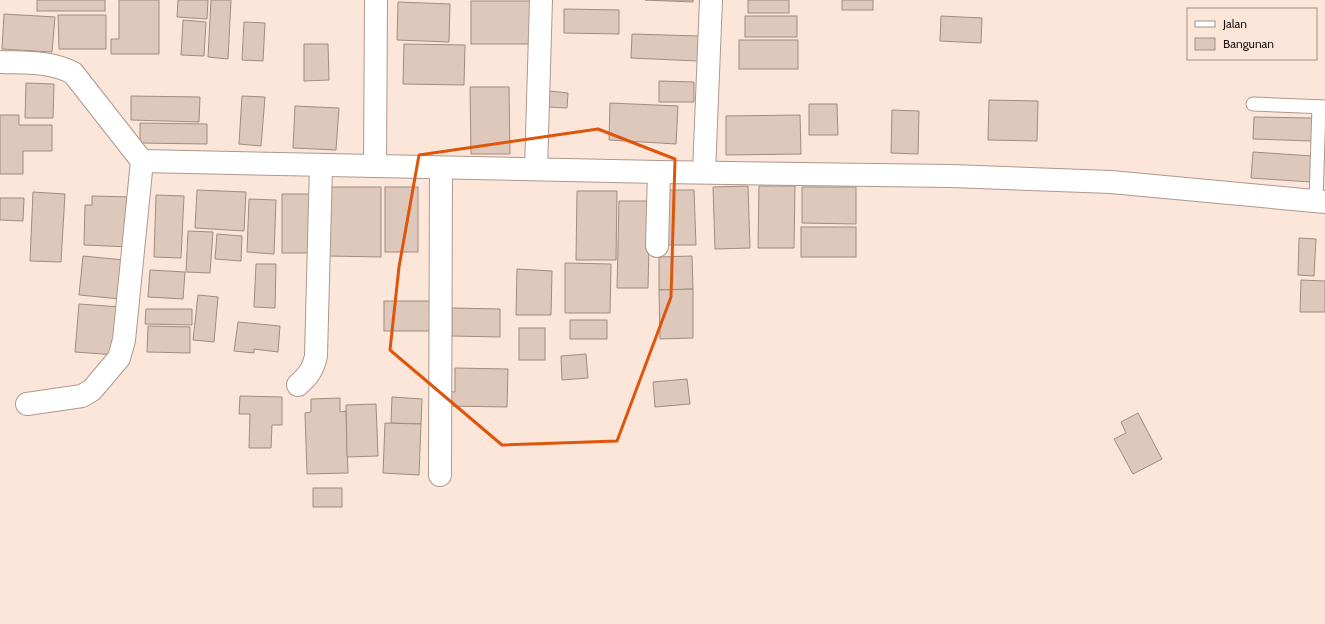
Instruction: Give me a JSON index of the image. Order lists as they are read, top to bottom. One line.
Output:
{"legend":["Jalan","Bangunan"]}
